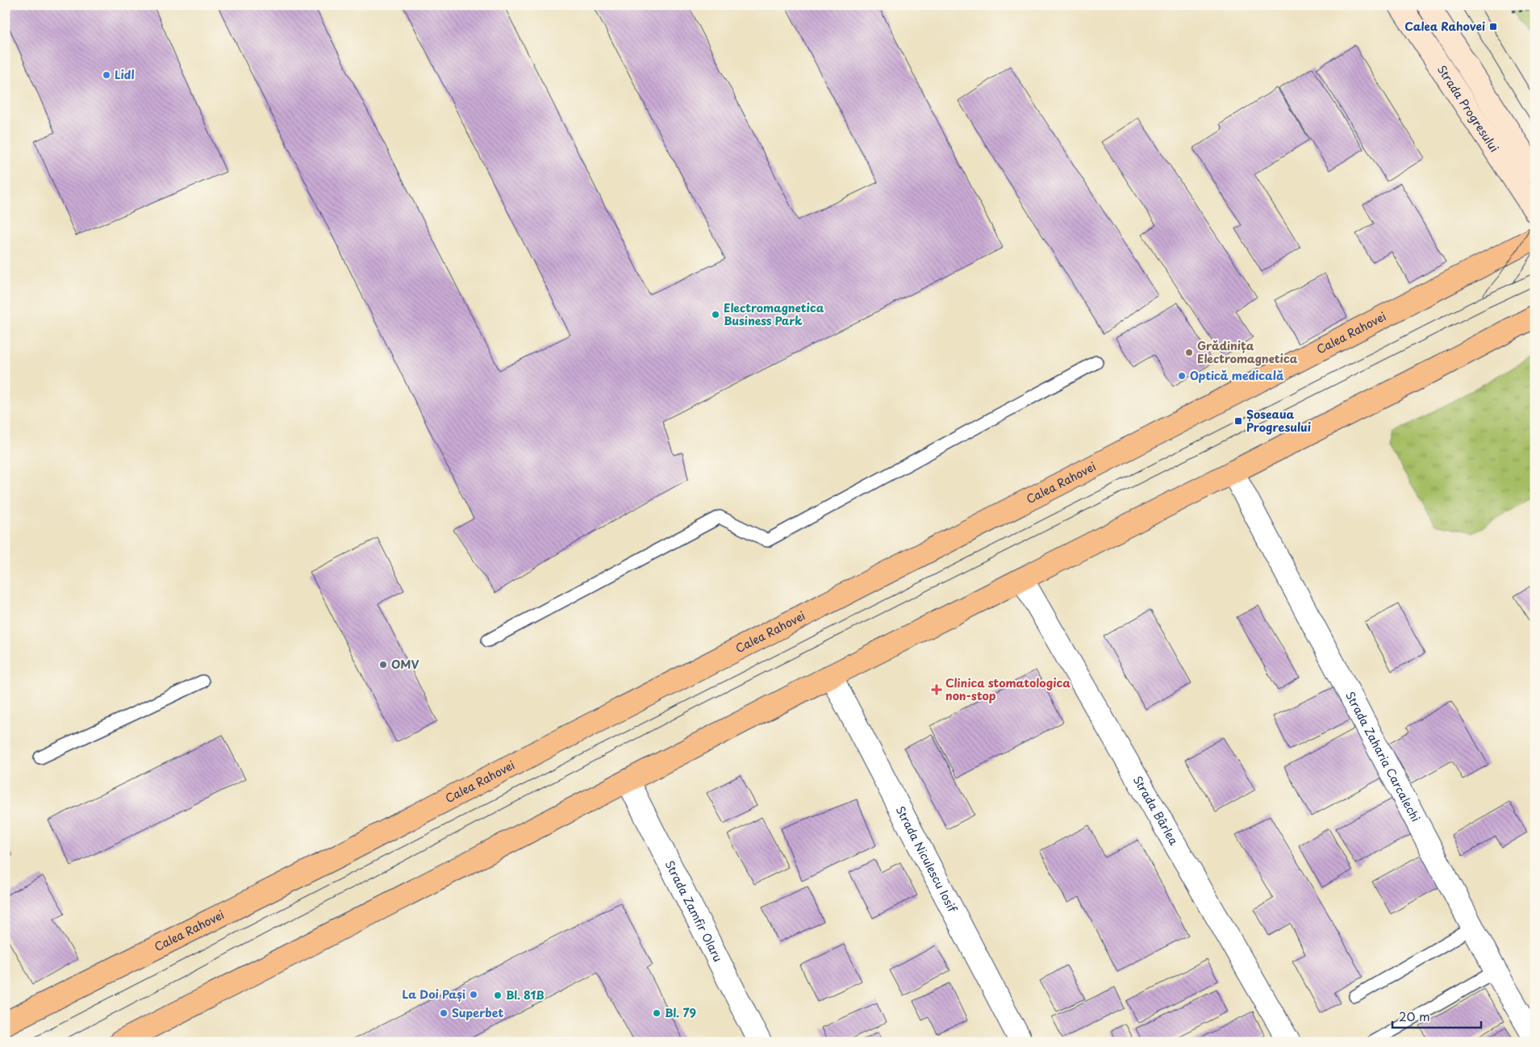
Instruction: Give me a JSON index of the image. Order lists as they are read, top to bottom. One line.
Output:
{"streets":{"main road":["Strada Progresului","Calea Rahovei"],"street":["Strada Zaharia Carcalechi","Strada Bârlea","Strada Niculescu Iosif","Strada Zamfir Olaru"]},"places":{"transit":["Calea Rahovei","Șoseaua Progresului"],"other":["Lidl","Electromagnetica Business Park","Grădinița Electromagnetica","Optică medicală","OMV","La Doi Pași","Bl. 81B","Superbet","Bl. 79"],"health":["Clinica stomatologica non-stop"]},"scale_bar":"20 m"}
